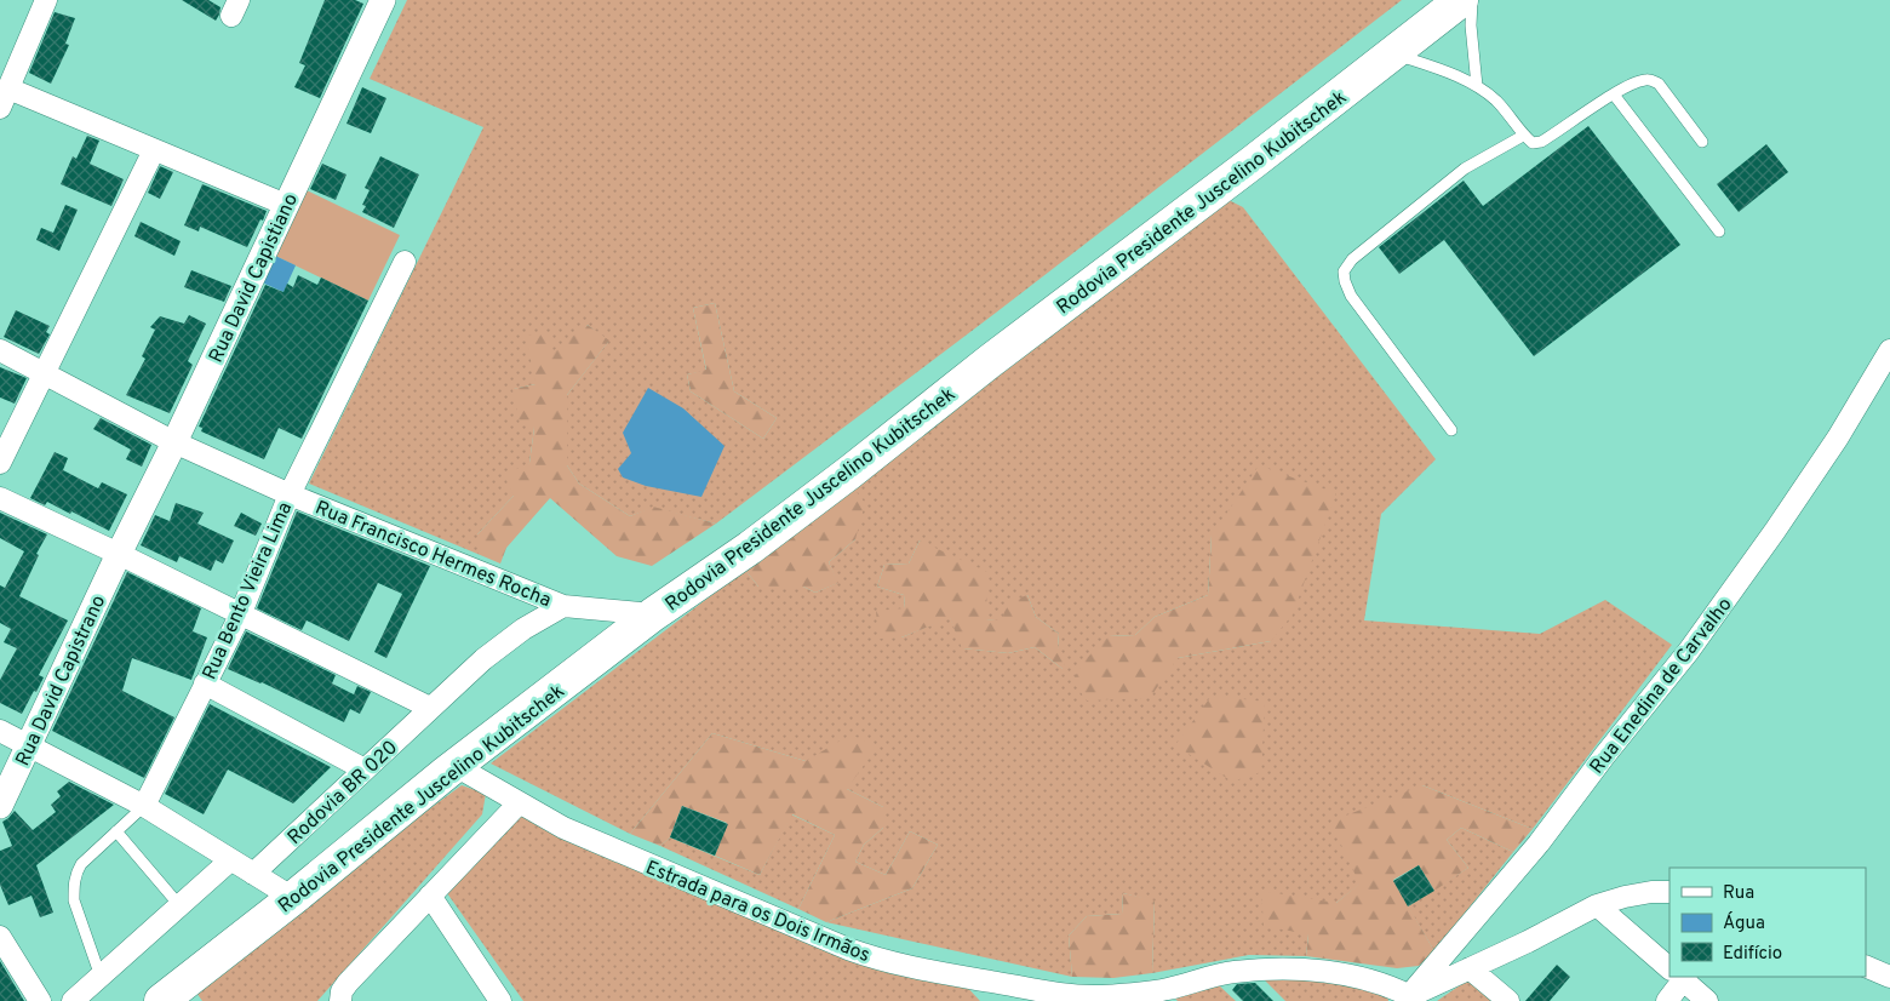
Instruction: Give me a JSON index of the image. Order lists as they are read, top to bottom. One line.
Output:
{"streets":{"highway":["Rodovia Presidente Juscelino Kubitschek"],"street":["Rua David Capistiano","Rua Francisco Hermes Rocha","Rua Bento Vieira Lima","Rua David Capistrano","Rua Enedina de Carvalho","Rodovia BR 020","Estrada para os Dois Irmãos"]},"crossings":[["Rodovia Presidente Juscelino Kubitschek","Rua Francisco Hermes Rocha"],["Rodovia Presidente Juscelino Kubitschek","Estrada para os Dois Irmãos"],["Rua David Capistiano","Rua Francisco Hermes Rocha"],["Rua David Capistiano","Rua David Capistrano"],["Rua Francisco Hermes Rocha","Rua Bento Vieira Lima"],["Rua Francisco Hermes Rocha","Rodovia BR 020"],["Rua Enedina de Carvalho","Estrada para os Dois Irmãos"]],"legend":["Rua","Água","Edifício"]}
